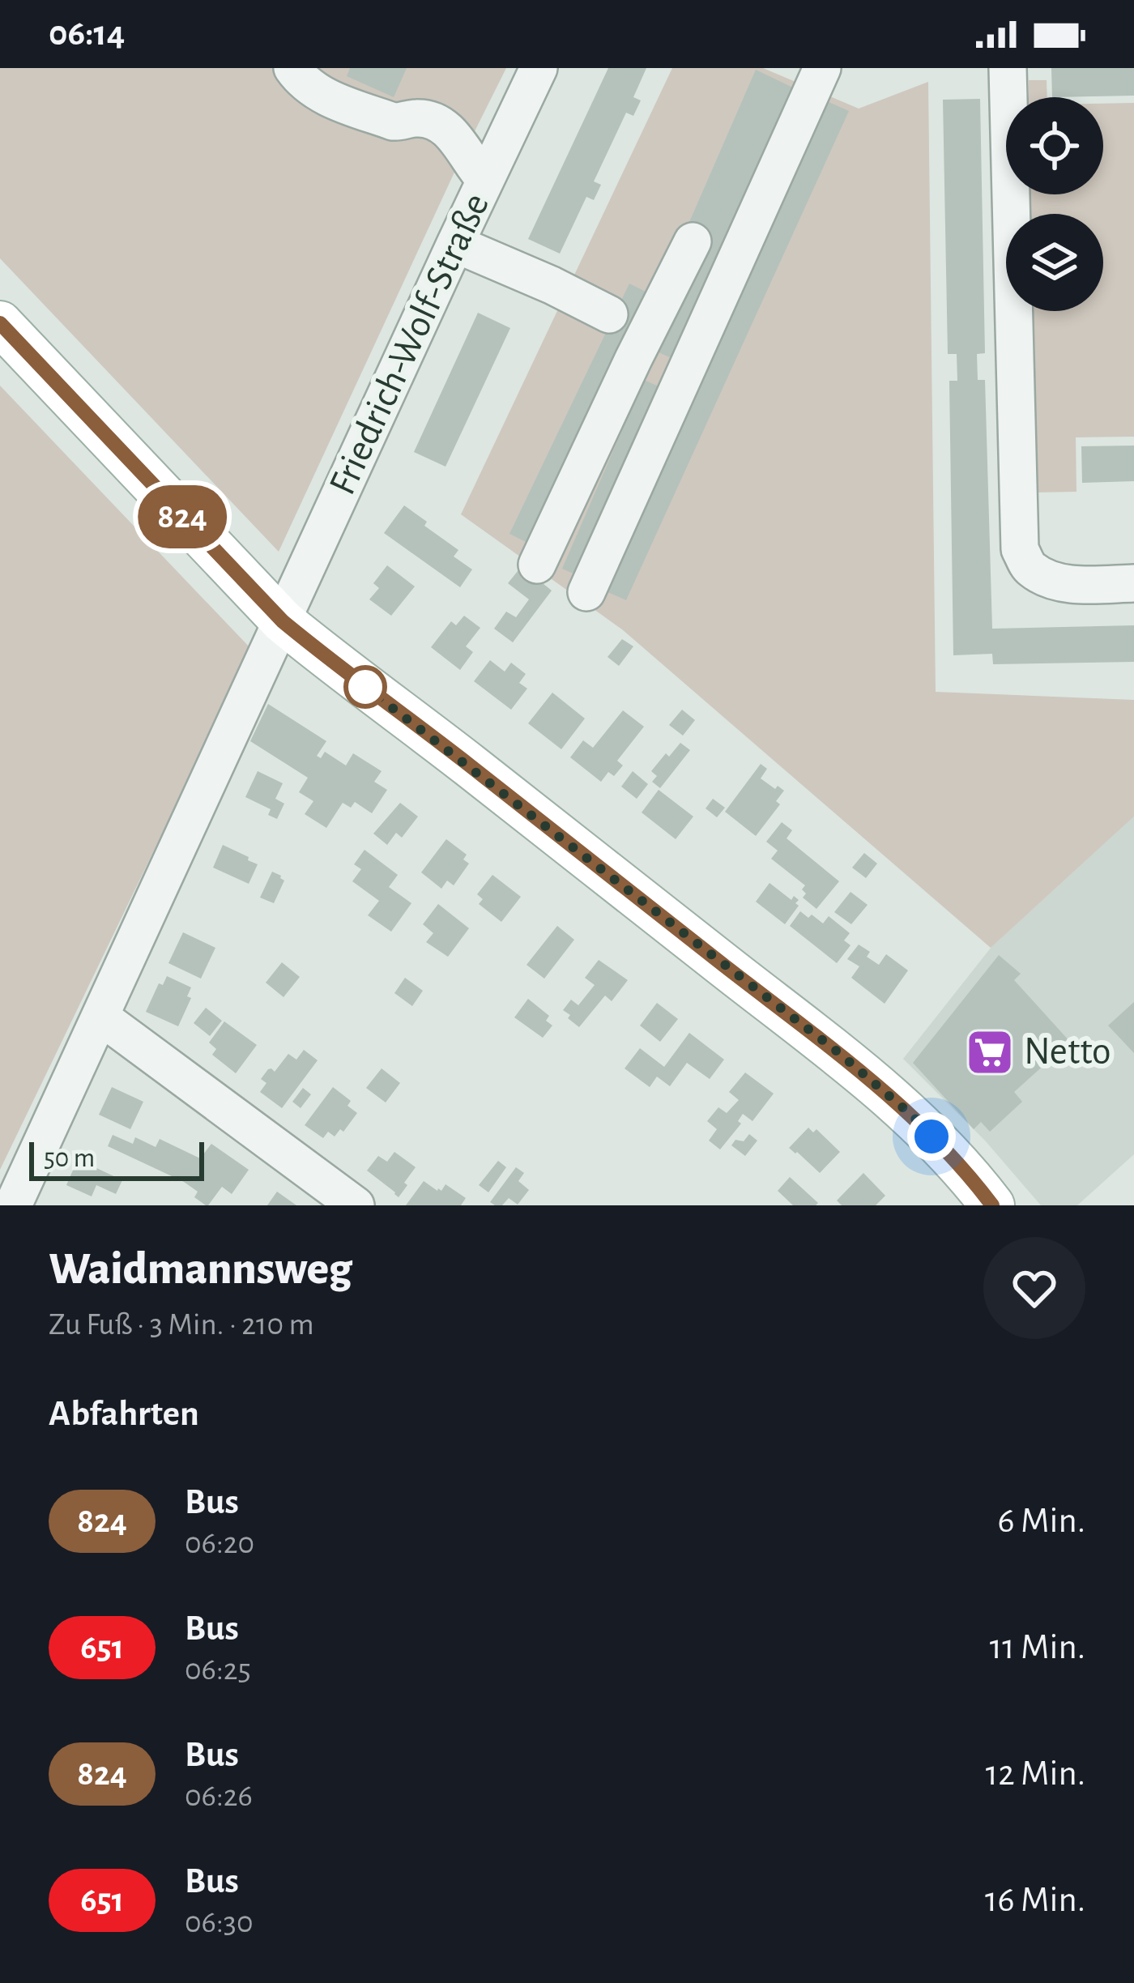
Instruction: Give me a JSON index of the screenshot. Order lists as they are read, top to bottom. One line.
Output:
{"streets":{"street":["Friedrich-Wolf-Straße"]},"places":{"supermarket":["Netto"]},"lines":["bus line 824"],"scale_bar":"50 m","page":{"status":"06:14","on_map":"824","scale":"50 m","heading":[["Waidmannsweg","Zu Fuß · 3 Min. · 210 m"],"Abfahrten"],"list":[{"mark":"824","name":"Bus","note":"06:20","value":"6 Min."},{"mark":"651","name":"Bus","note":"06:25","value":"11 Min."},{"mark":"824","name":"Bus","note":"06:26","value":"12 Min."},{"mark":"651","name":"Bus","note":"06:30","value":"16 Min."}]}}
